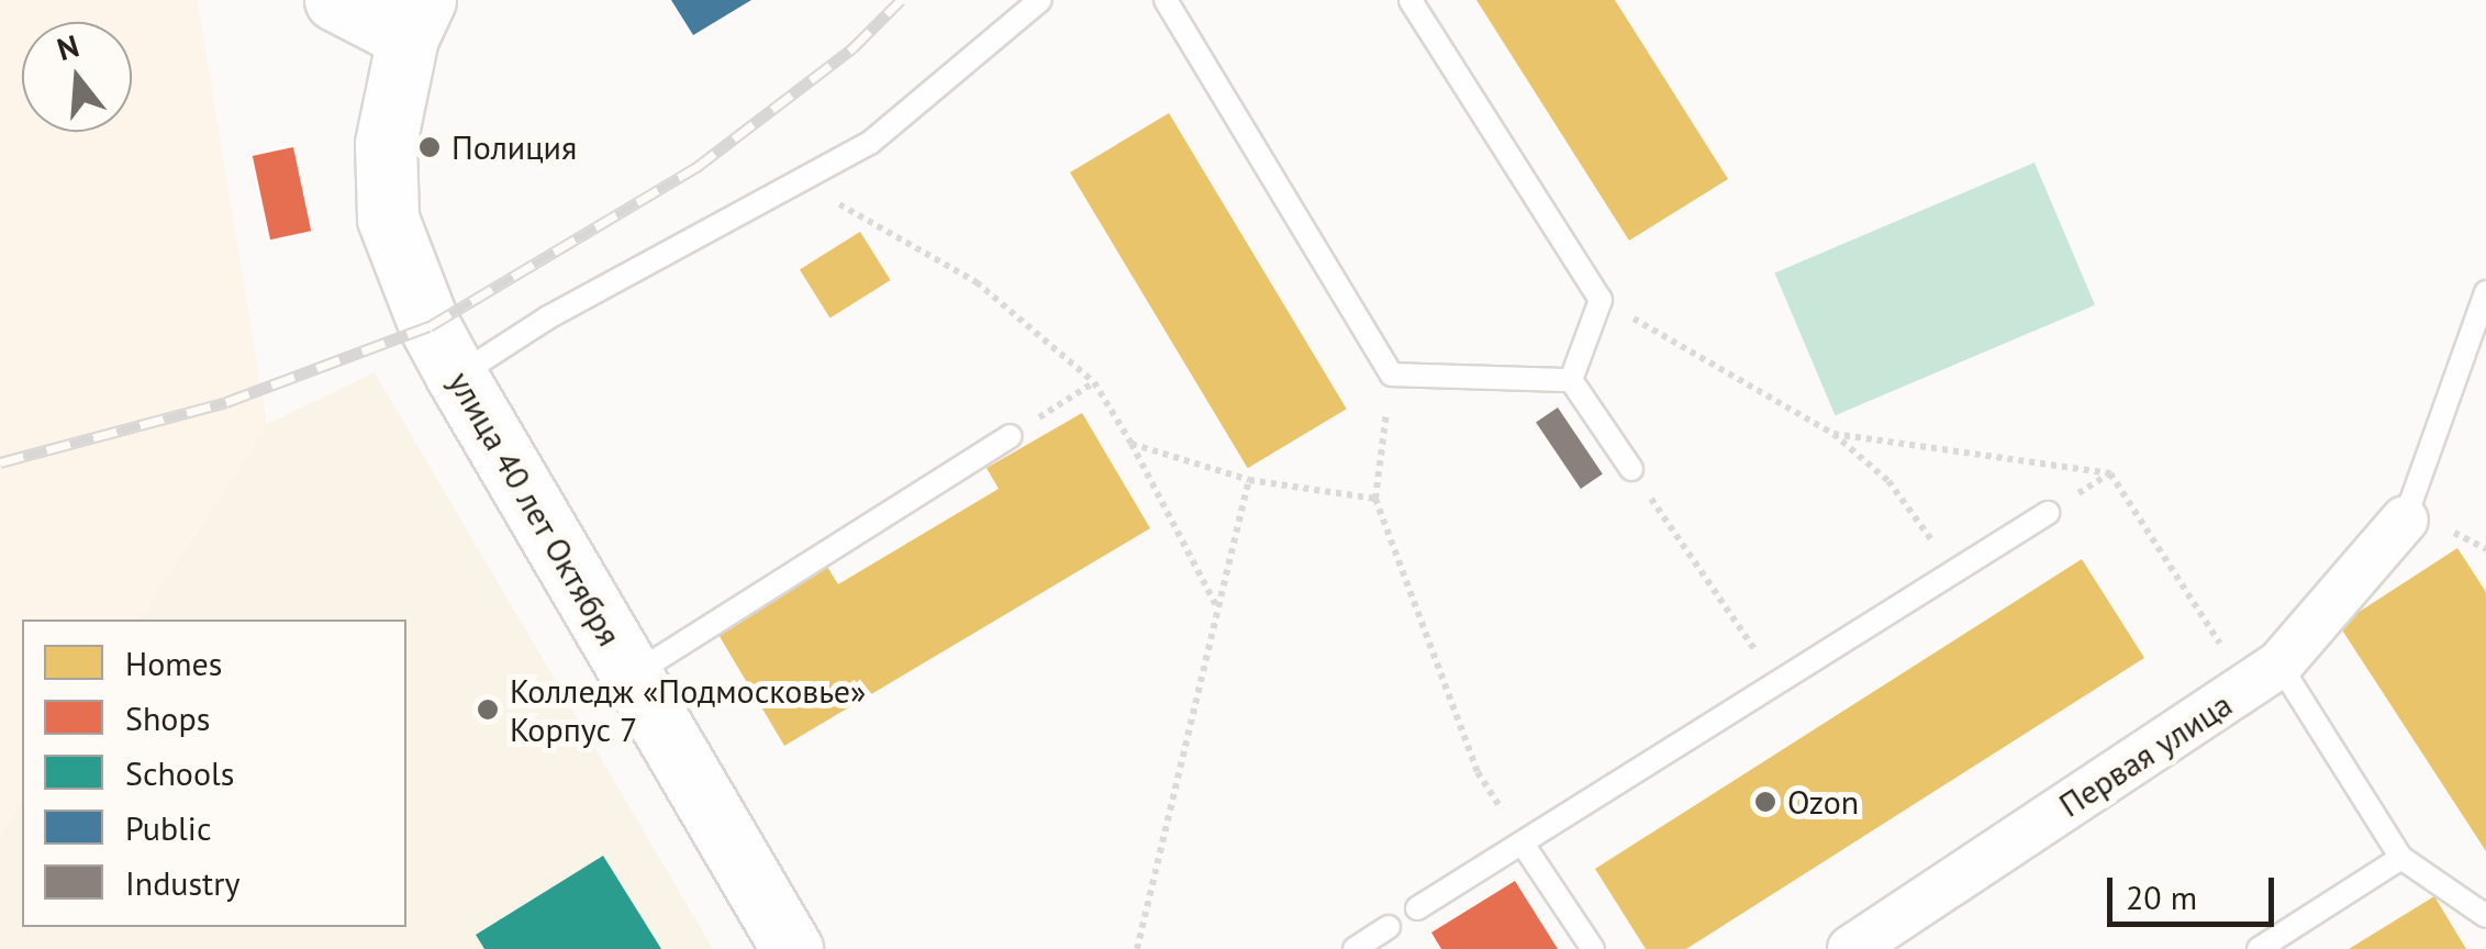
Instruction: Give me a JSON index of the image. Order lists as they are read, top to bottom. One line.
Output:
{"streets":{"street":["улица 40 лет Октября","Первая улица"]},"places":["Полиция","Колледж «Подмосковье» Корпус 7","Ozon"],"legend":["Homes","Shops","Schools","Public","Industry"],"scale_bar":"20 m","north":"top"}
